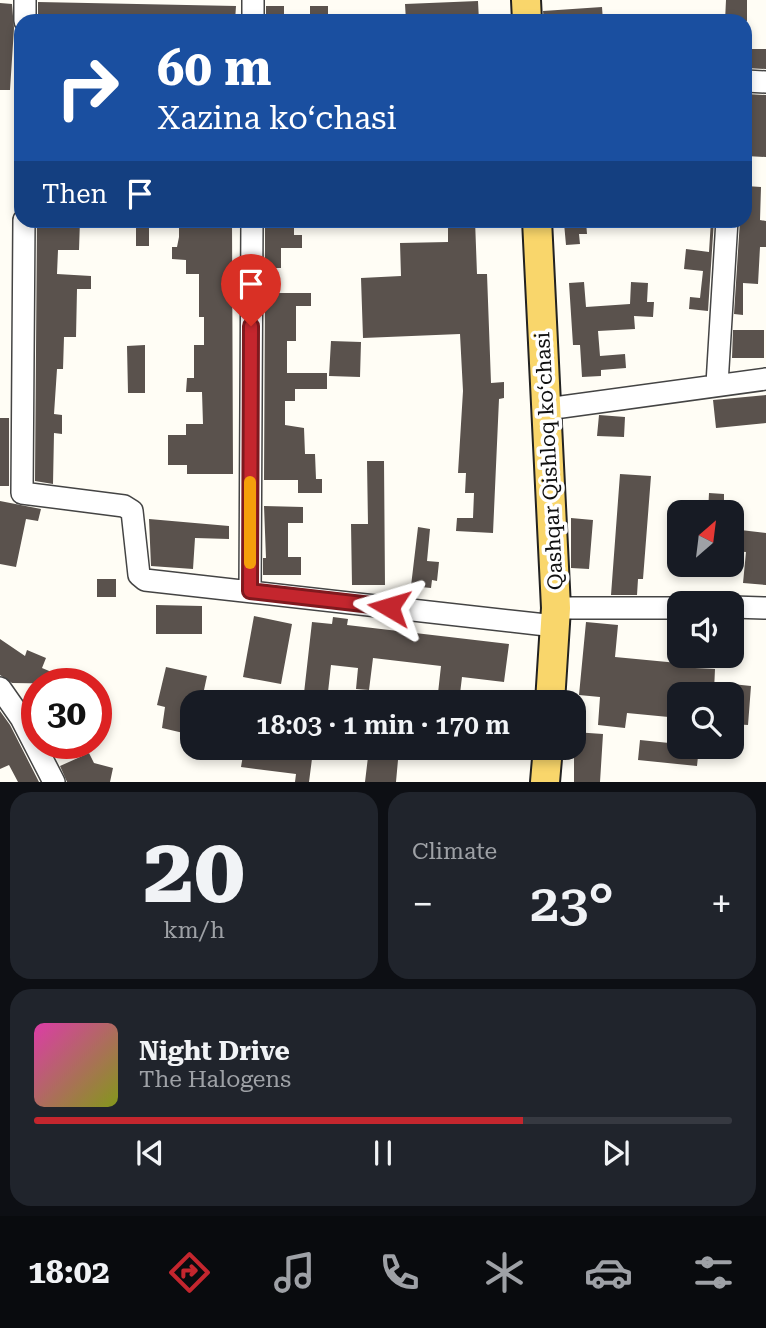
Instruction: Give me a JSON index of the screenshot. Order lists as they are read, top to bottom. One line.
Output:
{"streets":{"main road":["Qashqar Qishloq koʻchasi"]},"north":"top right","page":{"turn":["60 m","Xazina koʻchasi"],"then":"Then","limit":"30","trip":"18:03 · 1 min · 170 m","tile":[["20","km/h"],"Climate"],"heat":["−","23°","+"],"song":["Night Drive","The Halogens"],"tabs":"18:02"}}
